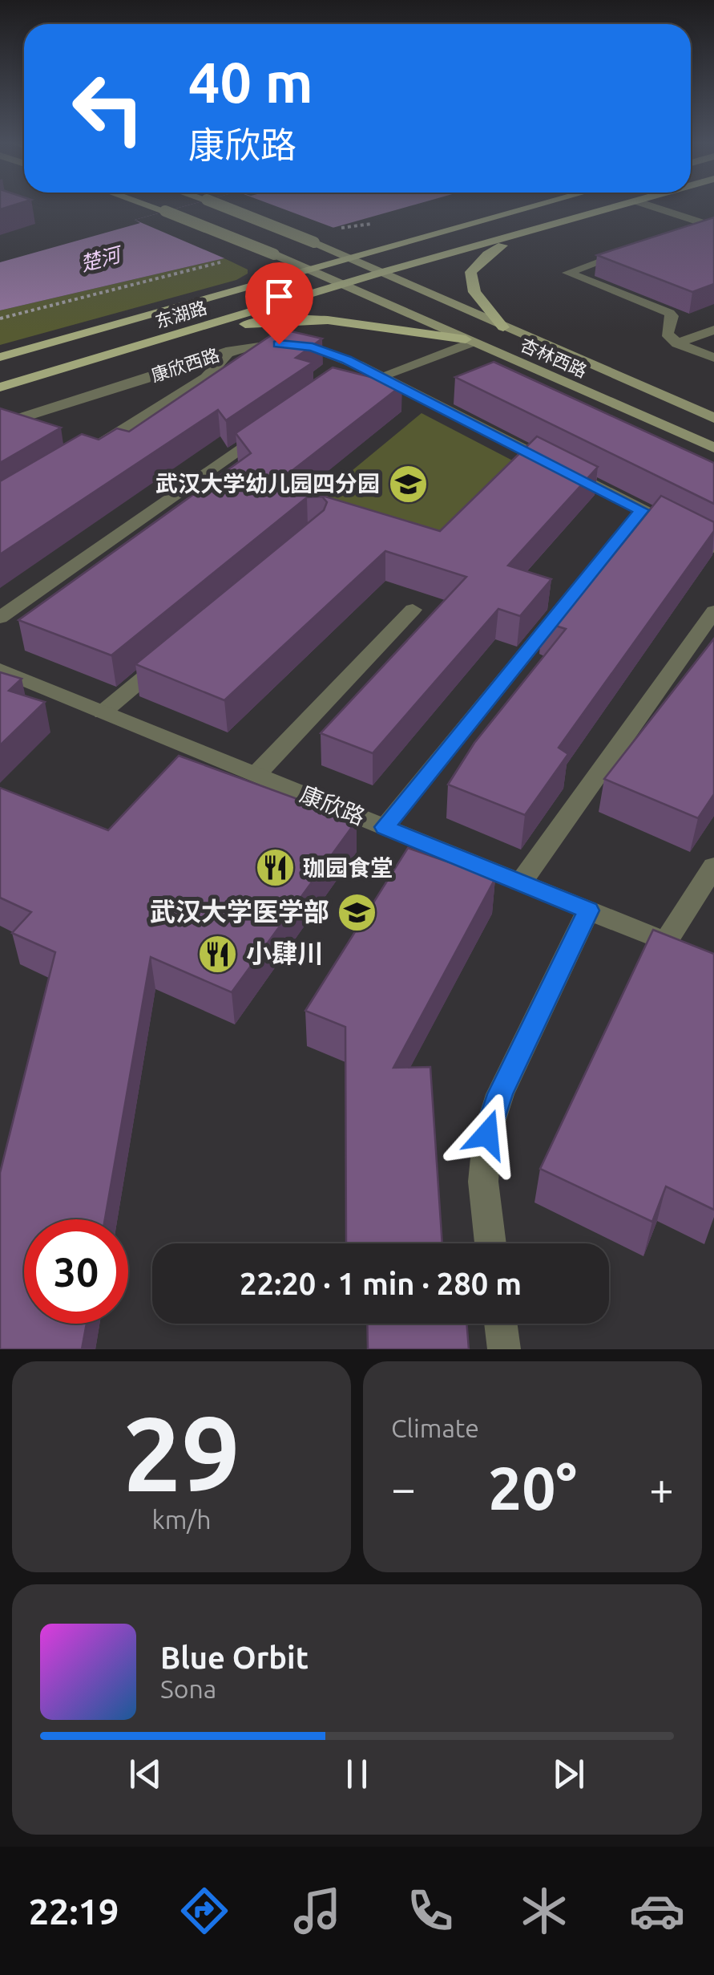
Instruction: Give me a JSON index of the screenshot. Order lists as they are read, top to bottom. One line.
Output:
{"streets":{"main road":["东湖路","杏林西路"],"street":["康欣西路","康欣路"]},"crossings":[["东湖路","杏林西路"]],"water":["楚河"],"places":{"school or university":["武汉大学幼儿园四分园","武汉大学医学部"],"restaurant":["珈园食堂","小肆川"]},"page":{"turn":["40 m","康欣路"],"limit":"30","trip":"22:20 · 1 min · 280 m","tile":[["29","km/h"],"Climate"],"heat":["−","20°","+"],"song":["Blue Orbit","Sona"],"tabs":"22:19"}}
